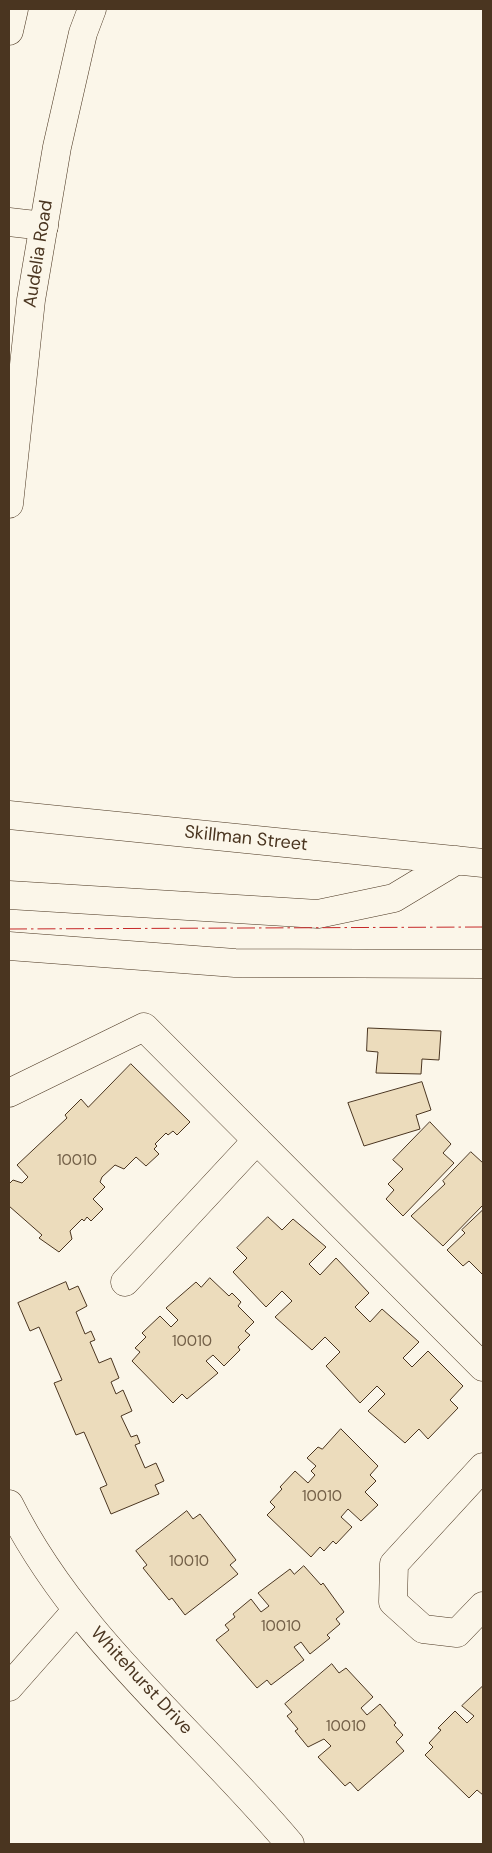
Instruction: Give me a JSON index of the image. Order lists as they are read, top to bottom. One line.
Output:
{"streets":{"main road":["Audelia Road","Skillman Street","Whitehurst Drive"]},"house_numbers":["10010","10010","10010","10010","10010","10010"]}
